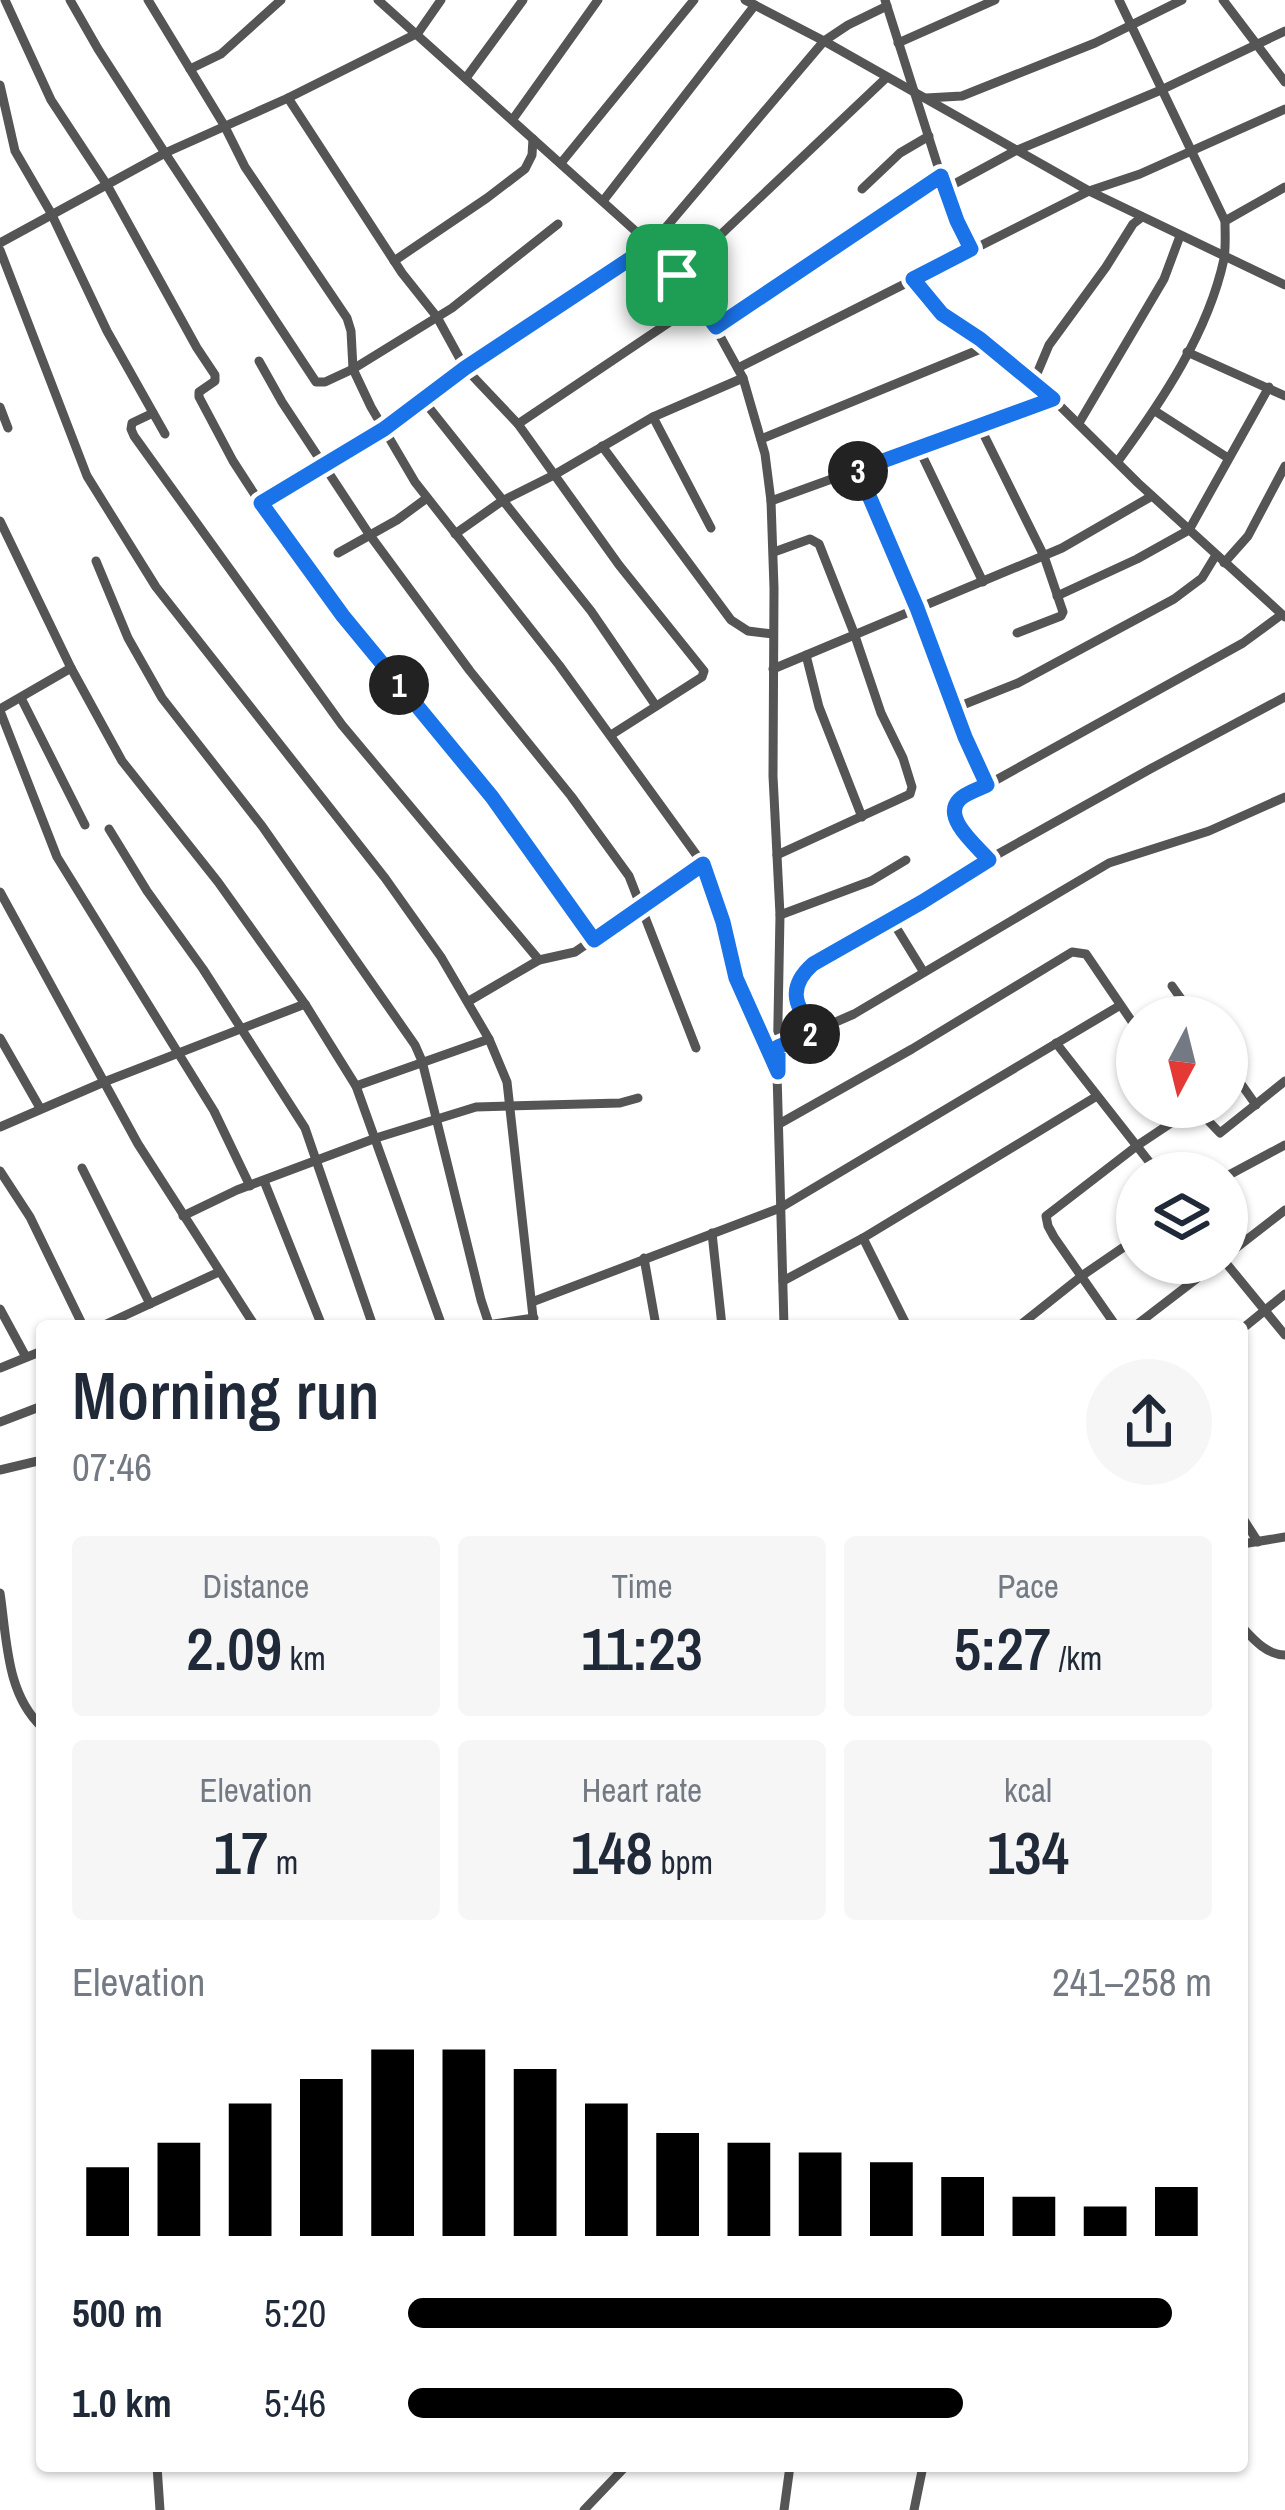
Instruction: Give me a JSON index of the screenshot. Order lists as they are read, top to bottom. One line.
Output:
{"north":"bottom","page":{"pins":["3","1","2"],"heading":["Morning run","07:46"],"stats":[["Distance","2.09 km"],["Time","11:23"],["Pace","5:27 /km"],["Elevation","17 m"],["Heart rate","148 bpm"],["kcal","134"]],"chart":["Elevation","241–258 m"],"list":[{"name":"500 m","note":"5:20"},{"name":"1.0 km","note":"5:46"}]}}
